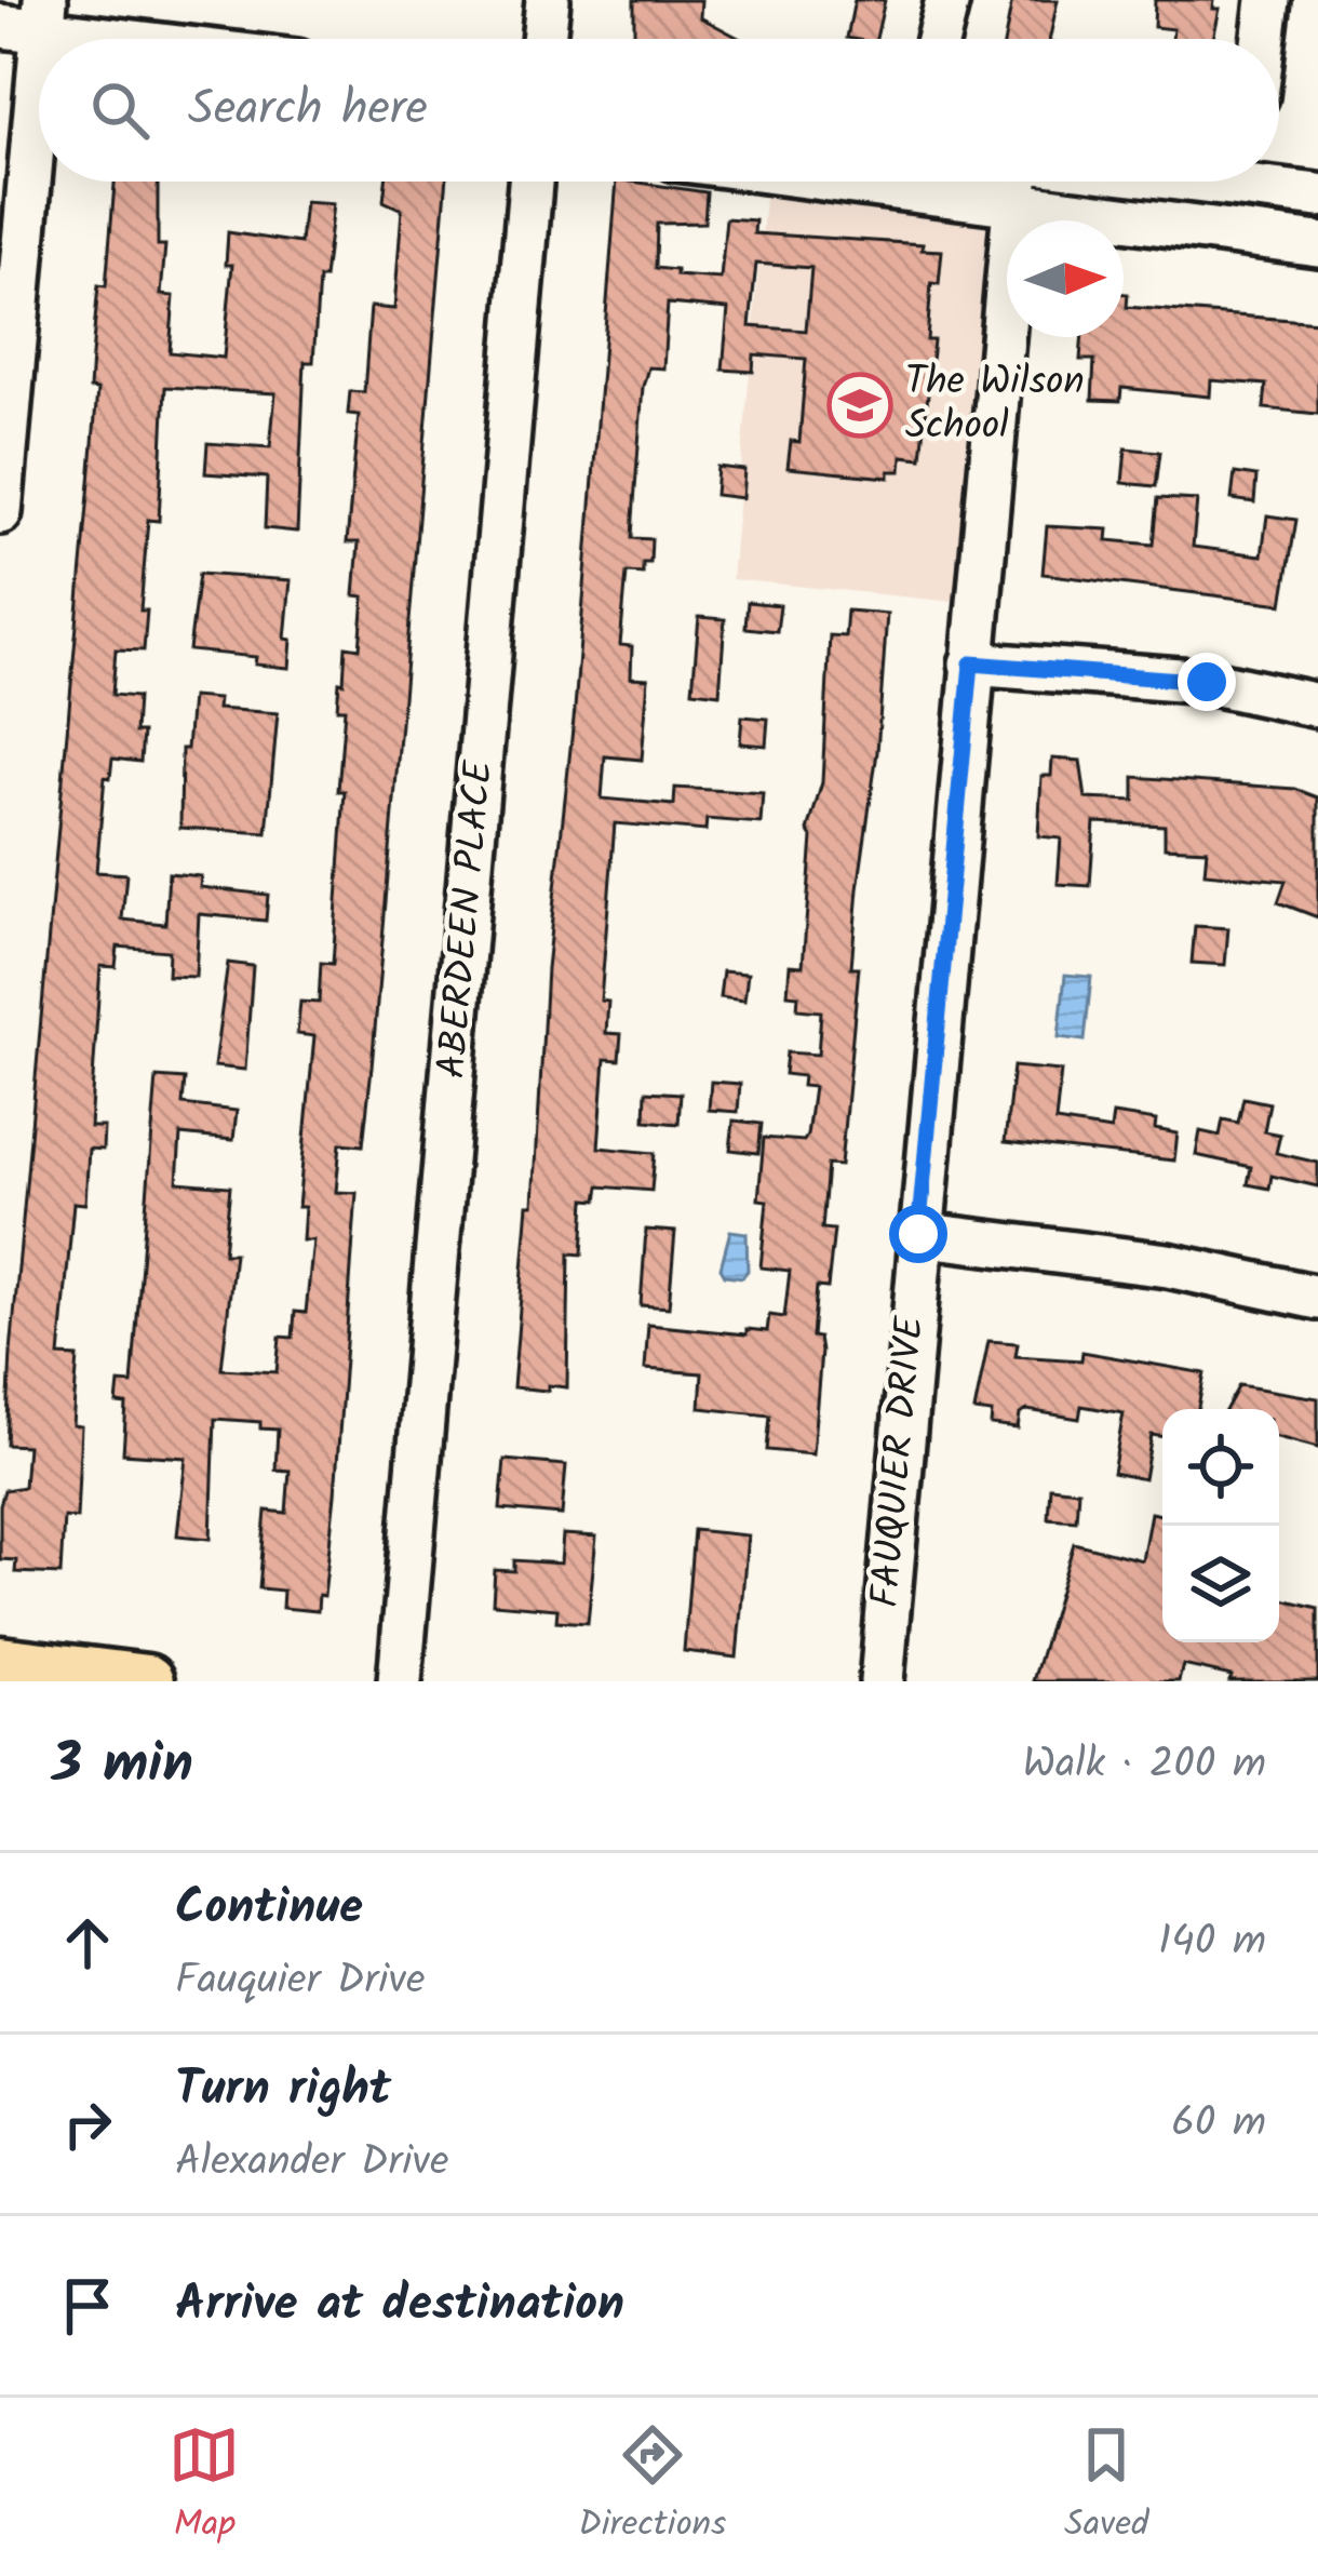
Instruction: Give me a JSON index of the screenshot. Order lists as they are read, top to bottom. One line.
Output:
{"streets":{"street":["ABERDEEN PLACE","FAUQUIER DRIVE"]},"places":{"school or university":["The Wilson School"]},"north":"right","page":{"search":"Search here","heading":["3 min","Walk · 200 m"],"list":[["Continue","Fauquier Drive","140 m"],["Turn right","Alexander Drive","60 m"],"Arrive at destination"],"nav":["Map","Directions","Saved"]}}
